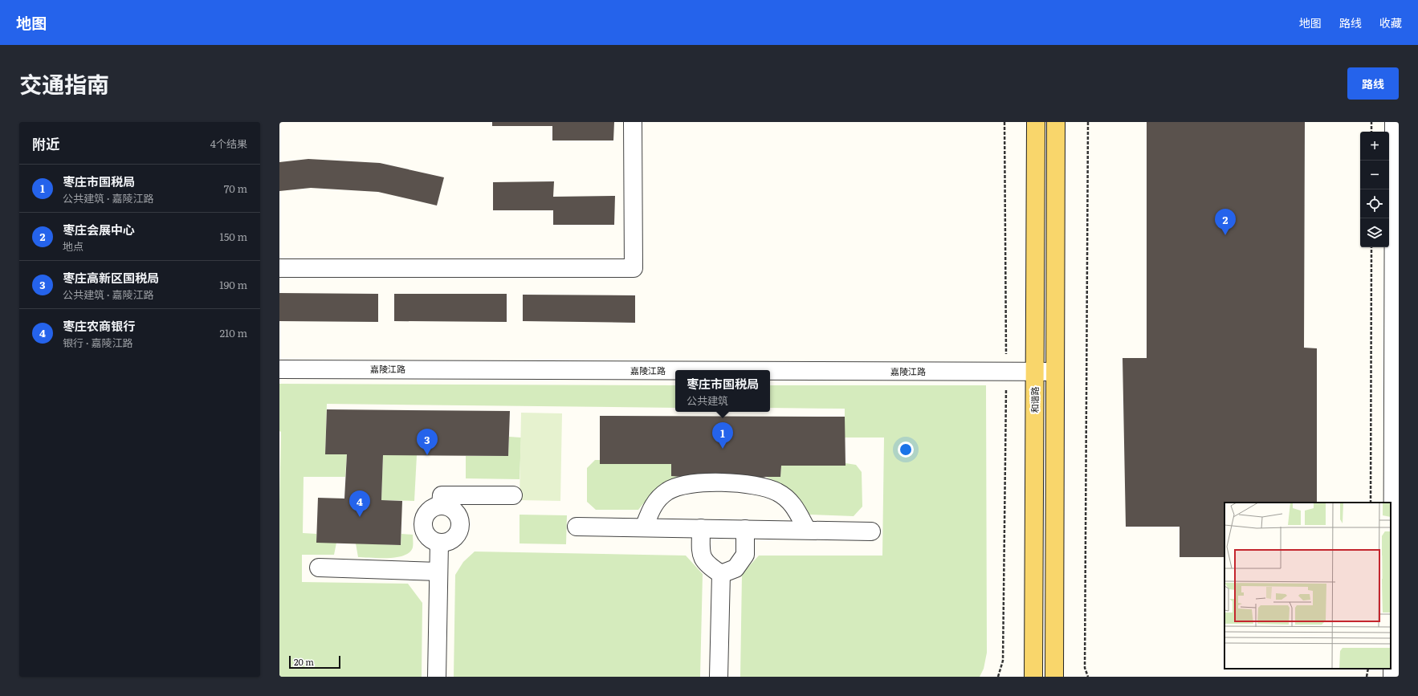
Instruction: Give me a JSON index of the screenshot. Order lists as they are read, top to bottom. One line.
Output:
{"streets":{"main road":["和谐路"],"street":["嘉陵江路"]},"crossings":[["嘉陵江路","和谐路"]],"scale_bar":"20 m","page":{"header":"地图","nav":["地图","路线","收藏"],"title":"交通指南","buttons":"路线","heading":["附近","4个结果"],"map_buttons":["+","−"],"list":[{"mark":"1","name":"枣庄市国税局","note":"公共建筑 · 嘉陵江路","value":"70 m"},{"mark":"2","name":"枣庄会展中心","note":"地点","value":"150 m"},{"mark":"3","name":"枣庄高新区国税局","note":"公共建筑 · 嘉陵江路","value":"190 m"},{"mark":"4","name":"枣庄农商银行","note":"银行 · 嘉陵江路","value":"210 m"}],"pins":["2","1","3","4"],"popup":["枣庄市国税局","公共建筑"],"scale":"20 m"}}
